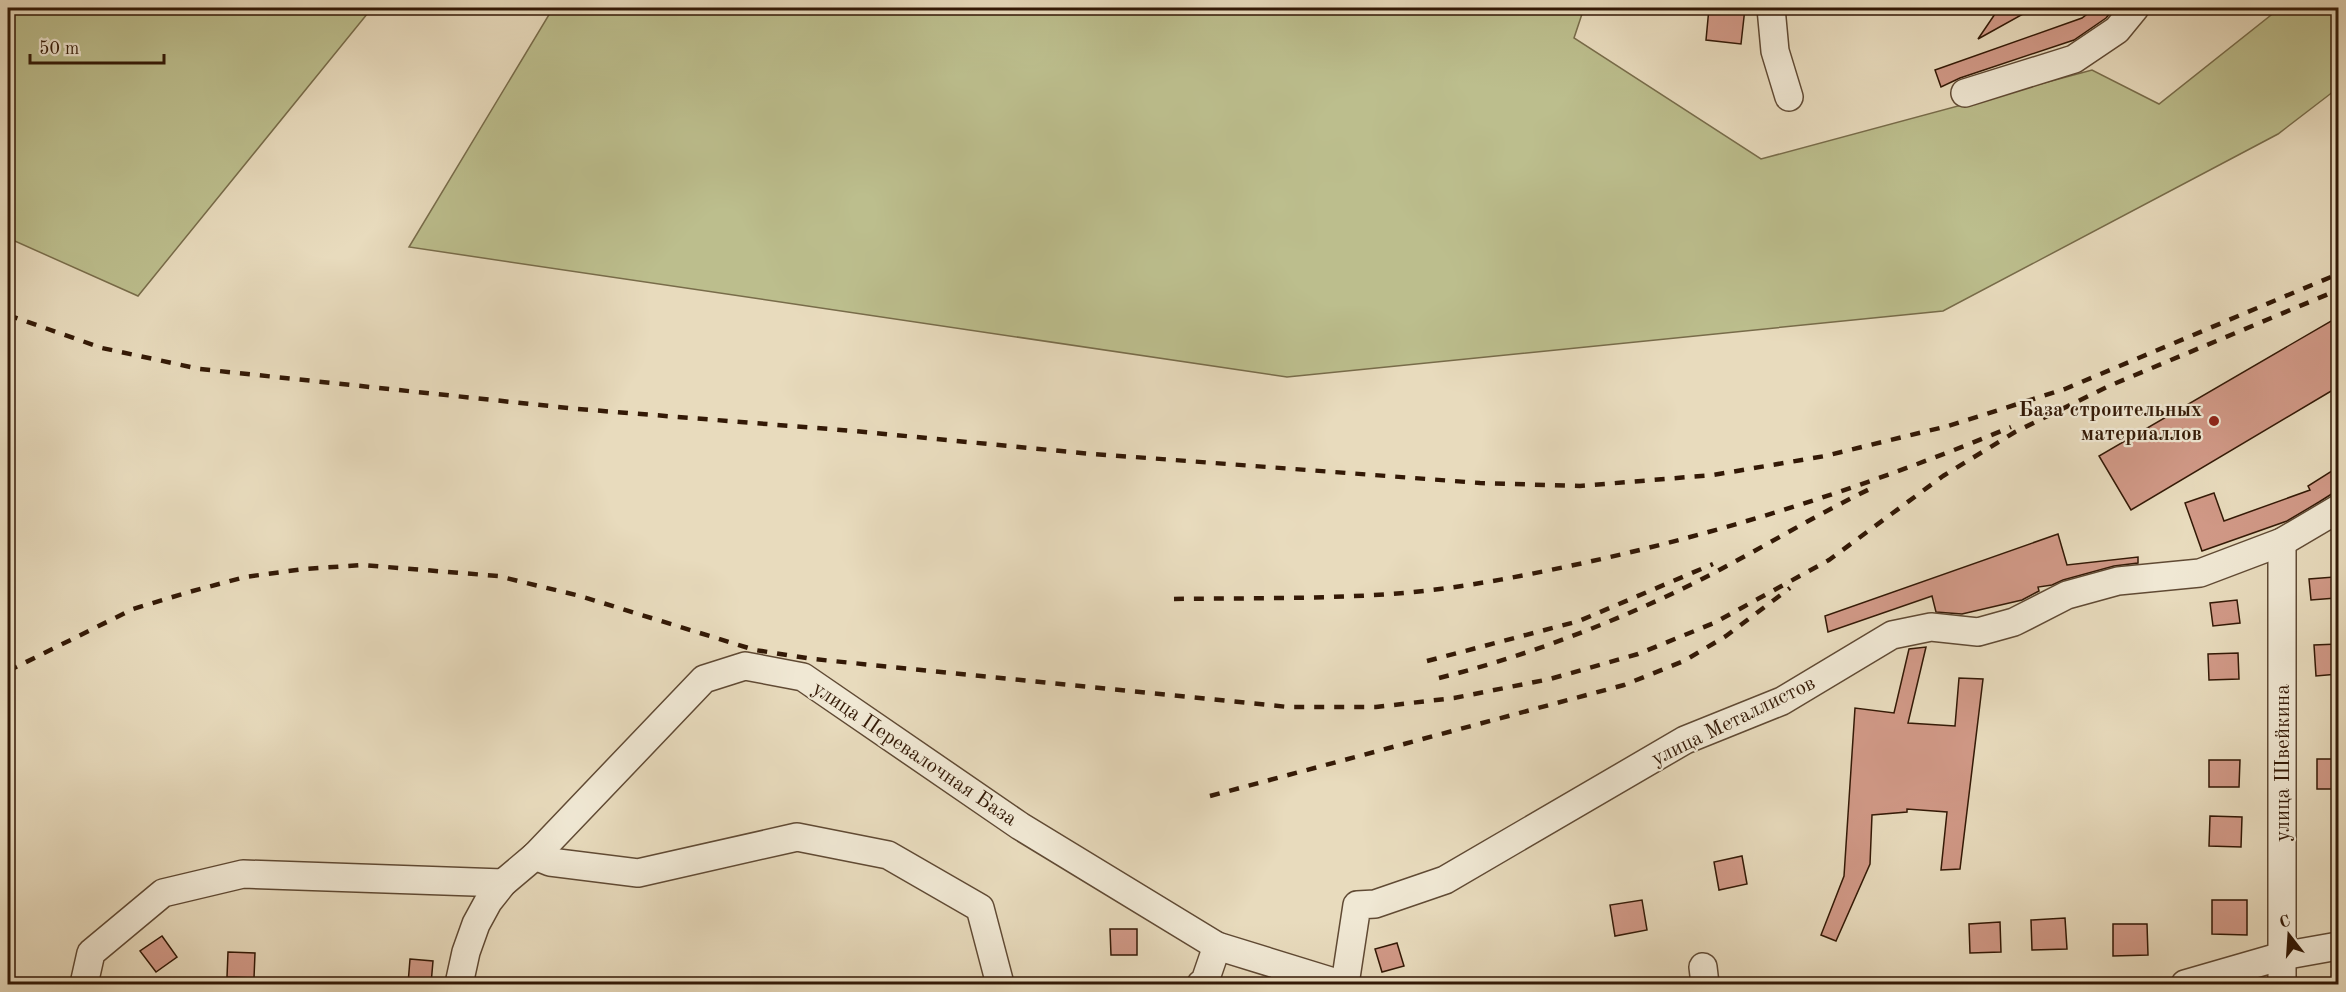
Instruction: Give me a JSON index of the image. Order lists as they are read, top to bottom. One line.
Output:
{"streets":{"street":["улица Металлистов","улица Перевалочная База","улица Швейкина"]},"crossings":[["улица Металлистов","улица Перевалочная База"],["улица Металлистов","улица Швейкина"]],"places":["База cтроительных материаллов"],"scale_bar":"50 m","north":"top"}
